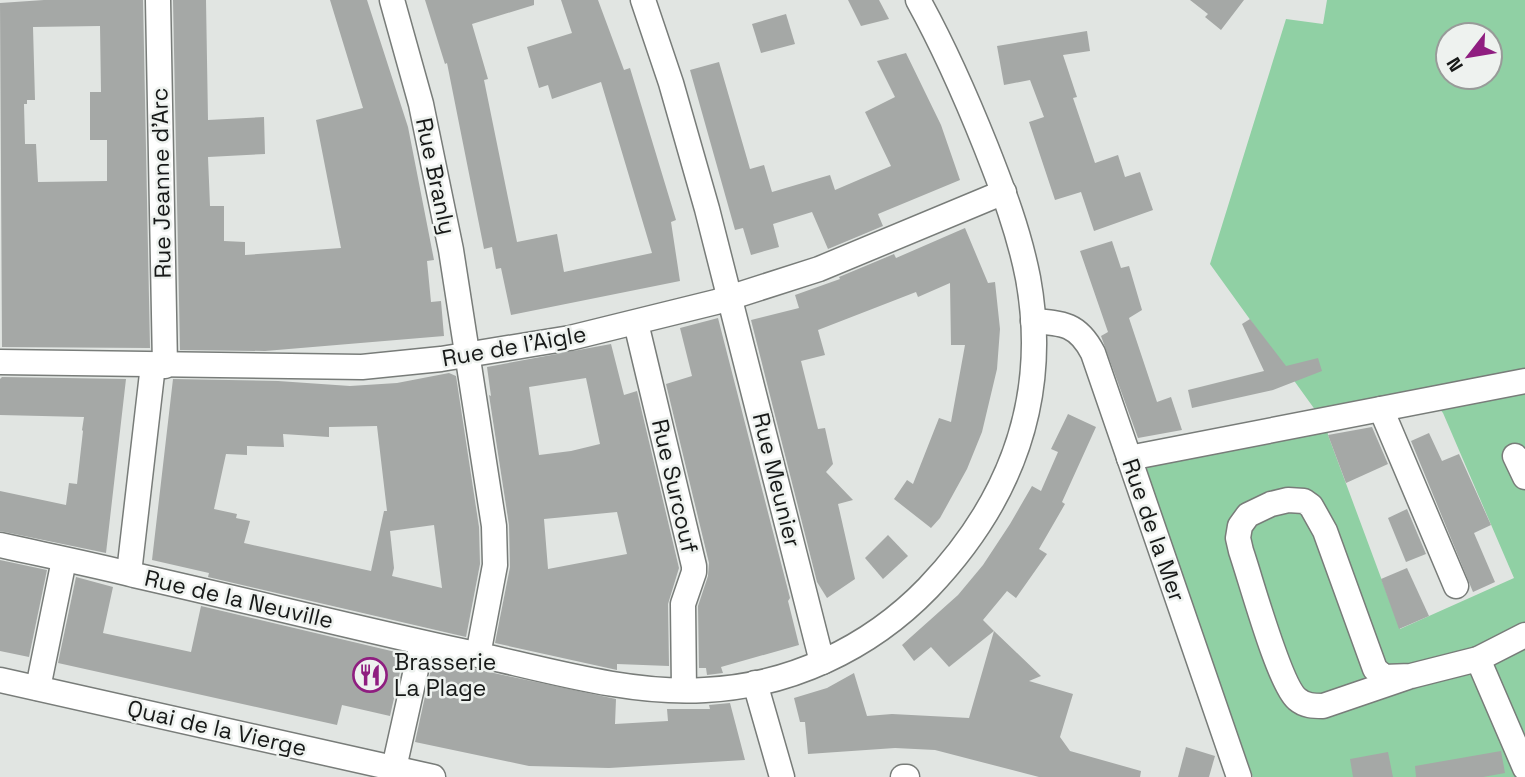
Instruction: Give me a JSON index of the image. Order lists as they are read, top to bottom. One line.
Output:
{"streets":{"street":["Rue Branly","Rue Jeanne d'Arc","Rue de l'Aigle","Rue Meunier","Rue Surcouf","Rue de la Mer","Rue de la Neuville","Quai de la Vierge"]},"crossings":[["Rue Branly","Rue de l'Aigle"],["Rue Branly","Rue de la Neuville"],["Rue Jeanne d'Arc","Rue de l'Aigle"],["Rue Jeanne d'Arc","Rue de la Neuville"],["Rue de l'Aigle","Rue Meunier"],["Rue de l'Aigle","Rue Surcouf"],["Rue de l'Aigle","Rue de la Neuville"],["Rue Meunier","Rue de la Neuville"],["Rue Surcouf","Rue de la Neuville"],["Rue de la Mer","Rue de la Neuville"]],"places":{"restaurant":["Brasserie La Plage"]},"north":"bottom left"}
